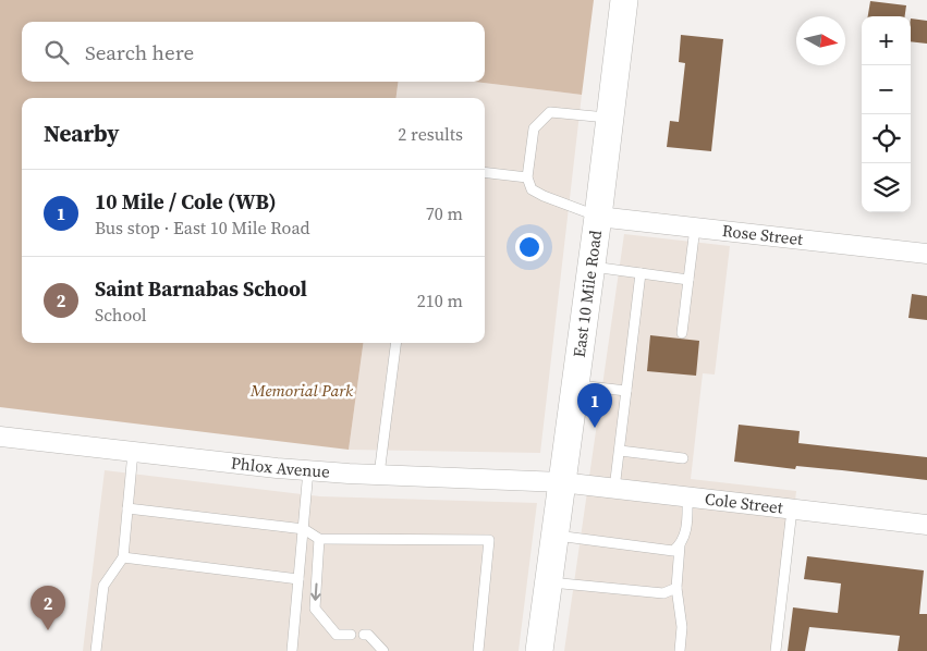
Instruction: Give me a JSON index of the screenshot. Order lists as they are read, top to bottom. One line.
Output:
{"streets":{"main road":["East 10 Mile Road"],"street":["Rose Street","Phlox Avenue","Cole Street"]},"crossings":[["Rose Street","East 10 Mile Road"],["East 10 Mile Road","Phlox Avenue"],["East 10 Mile Road","Cole Street"],["Phlox Avenue","Cole Street"]],"parks":["Memorial Park"],"north":"right","page":{"map_buttons":["+","−"],"search":"Search here","heading":["Nearby","2 results"],"list":[{"mark":"1","name":"10 Mile / Cole (WB)","note":"Bus stop · East 10 Mile Road","value":"70 m"},{"mark":"2","name":"Saint Barnabas School","note":"School","value":"210 m"}],"pins":["1","2"]}}
